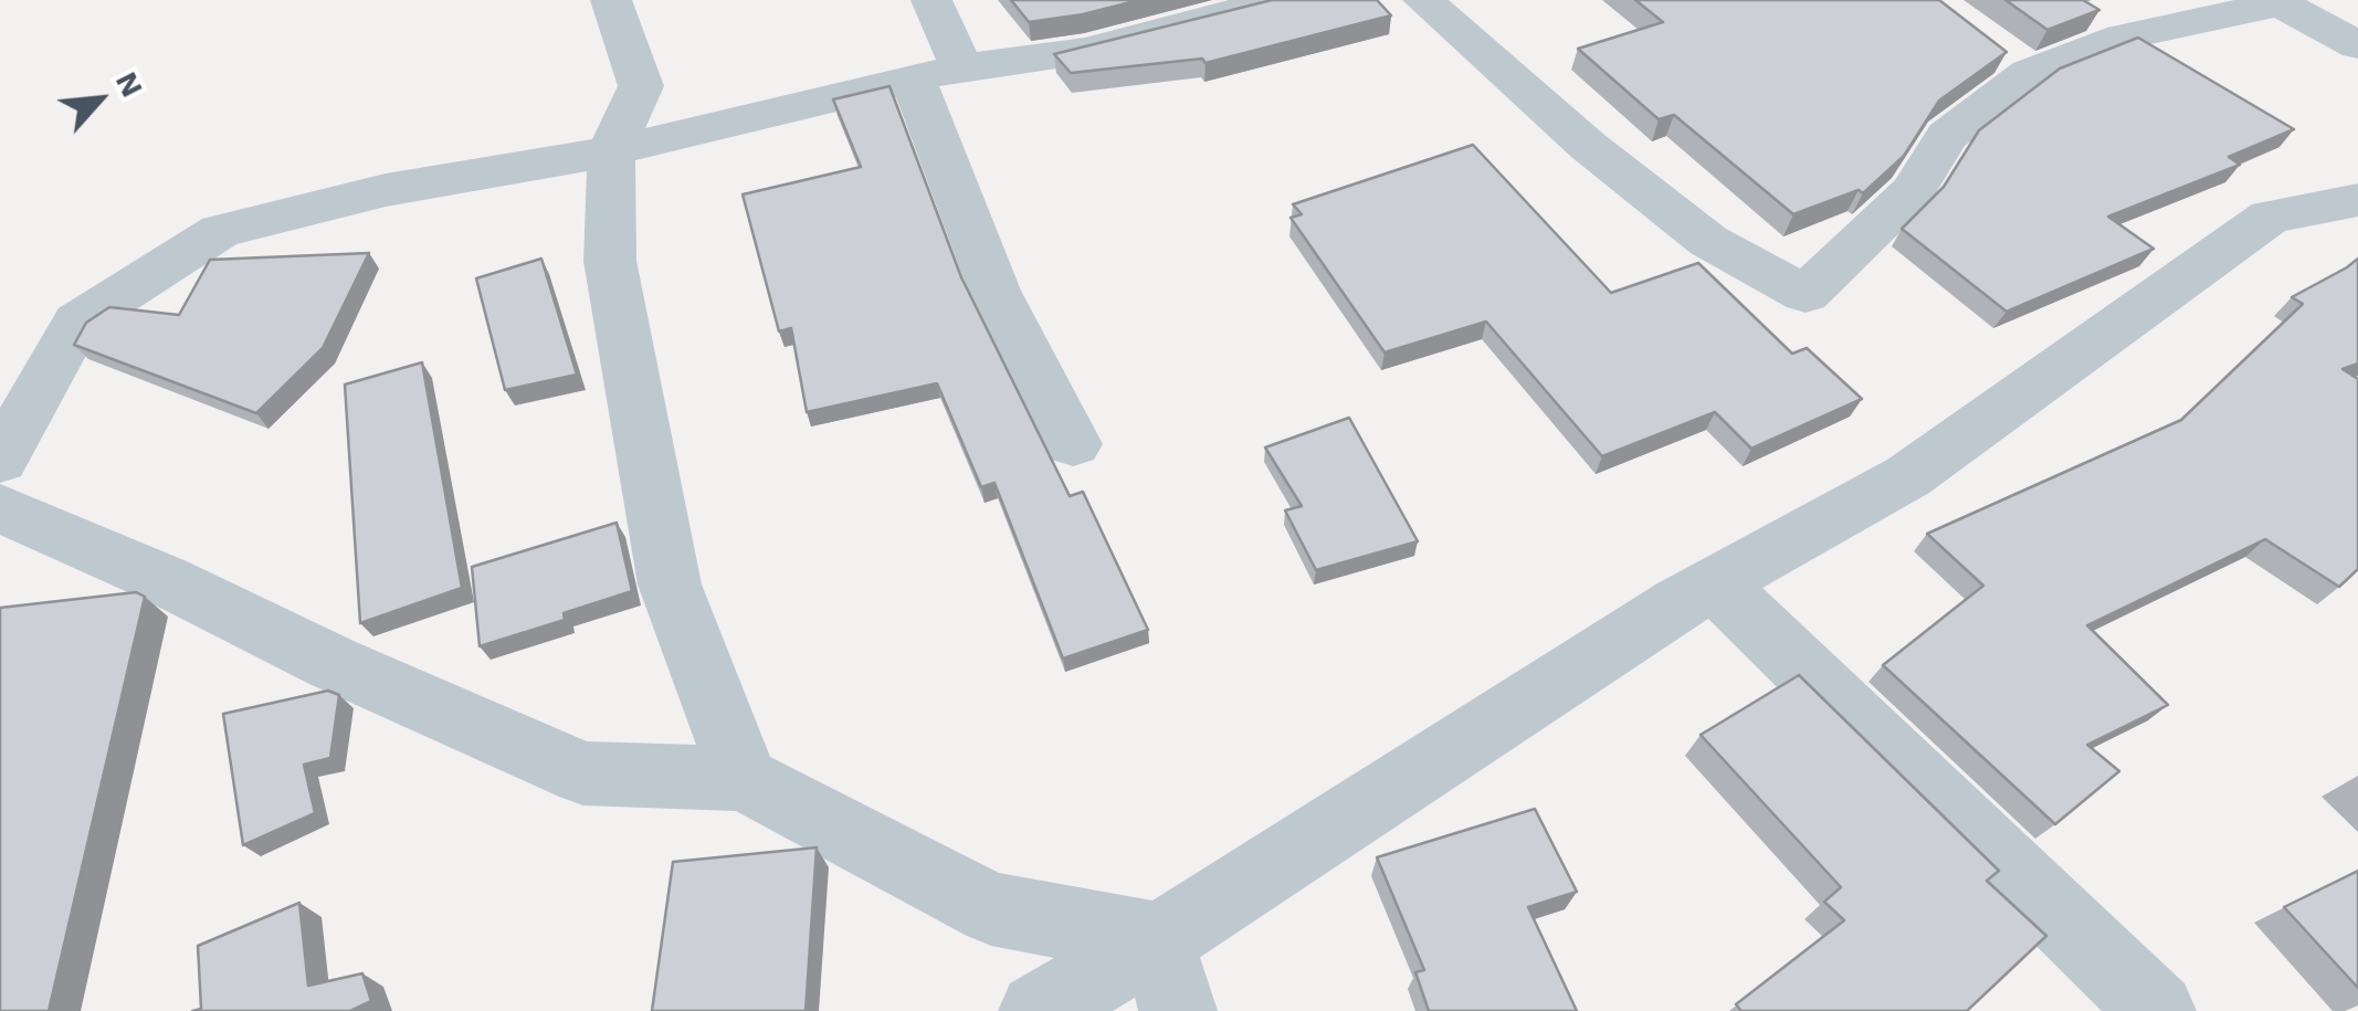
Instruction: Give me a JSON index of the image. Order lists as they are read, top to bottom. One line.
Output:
{"north":"top right"}
